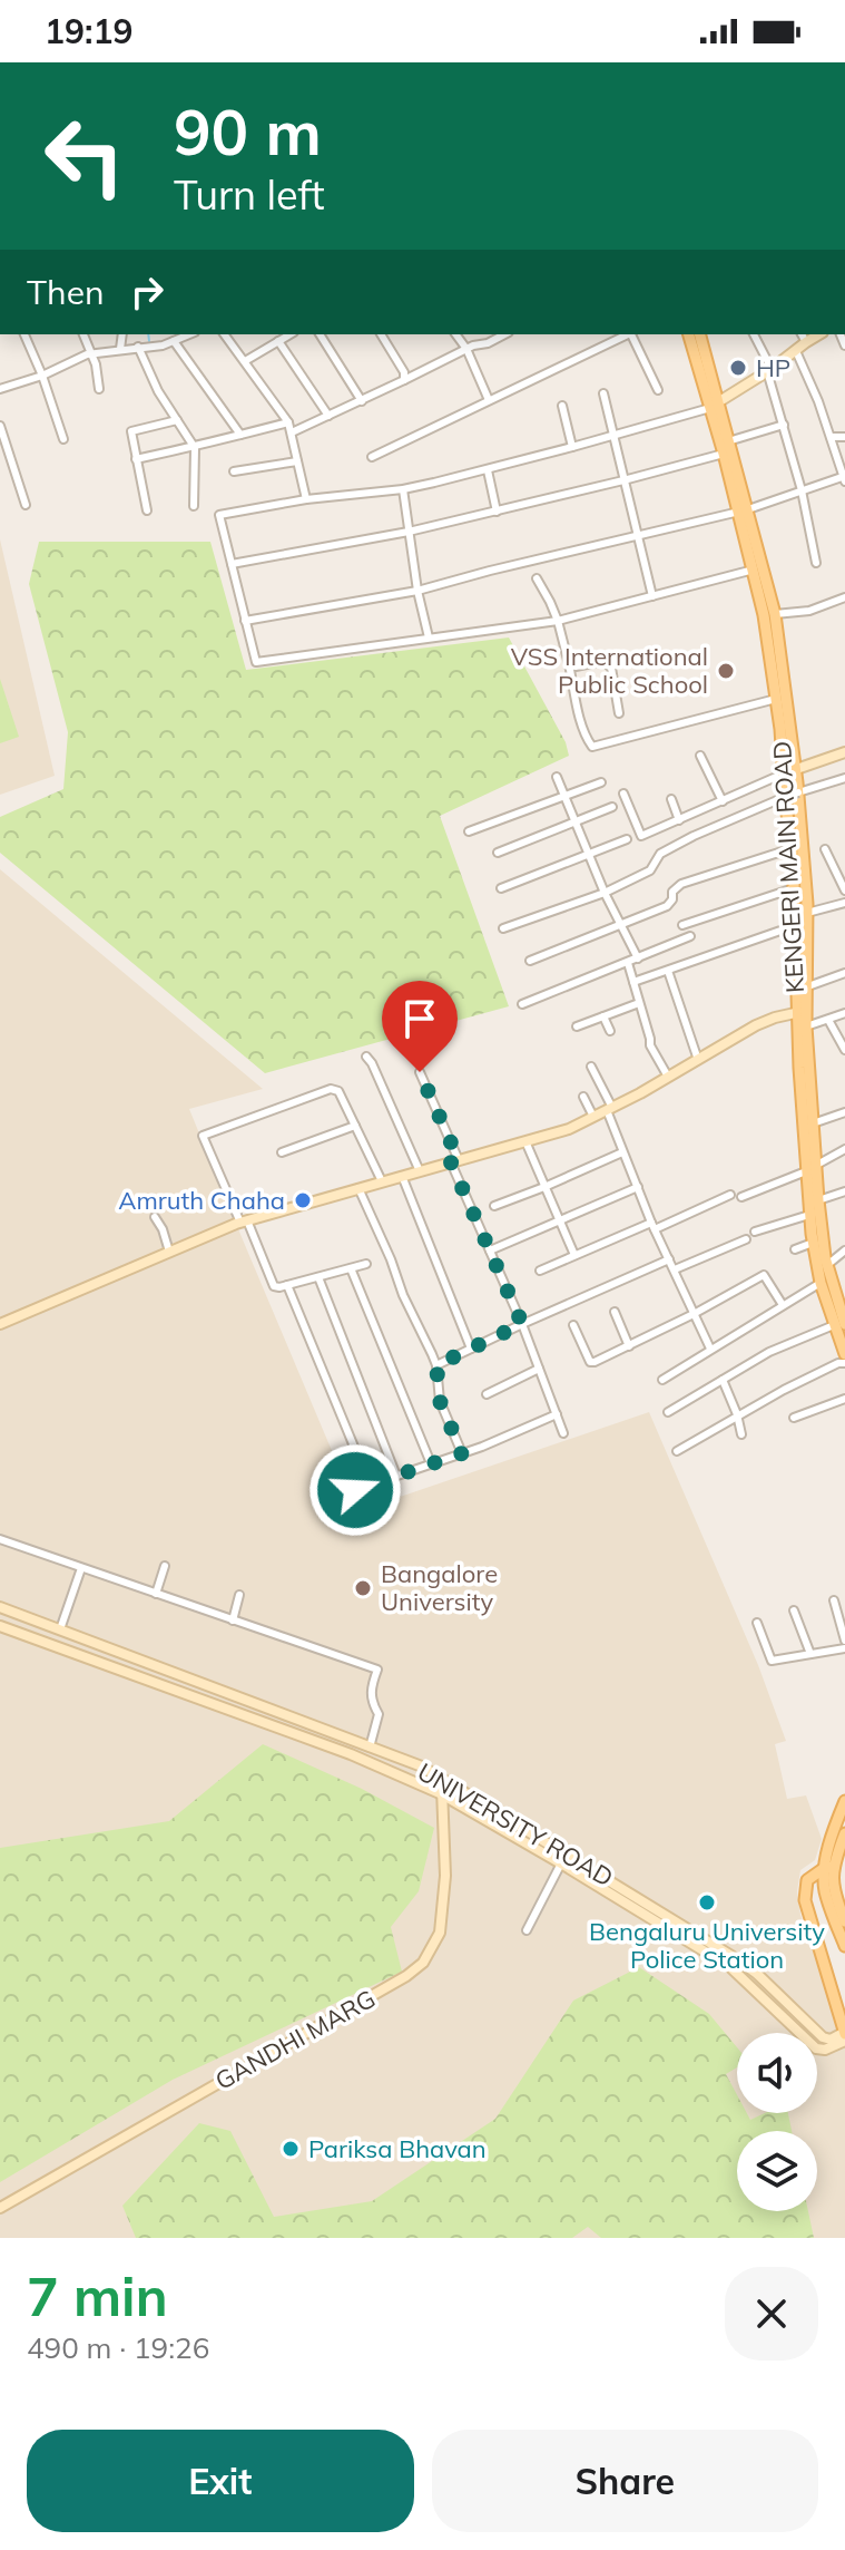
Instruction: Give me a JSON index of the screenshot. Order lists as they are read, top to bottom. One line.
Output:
{"streets":{"main road":["KENGERI MAIN ROAD","UNIVERSITY ROAD","GANDHI MARG"]},"crossings":[["UNIVERSITY ROAD","GANDHI MARG"]],"places":["HP","VSS International Public School","Amruth Chaha","Bangalore University","Bengaluru University Police Station","Pariksa Bhavan"],"page":{"status":"19:19","turn":["90 m","Turn left"],"then":"Then","heading":["7 min","490 m · 19:26"],"buttons":["Exit","Share"]}}
